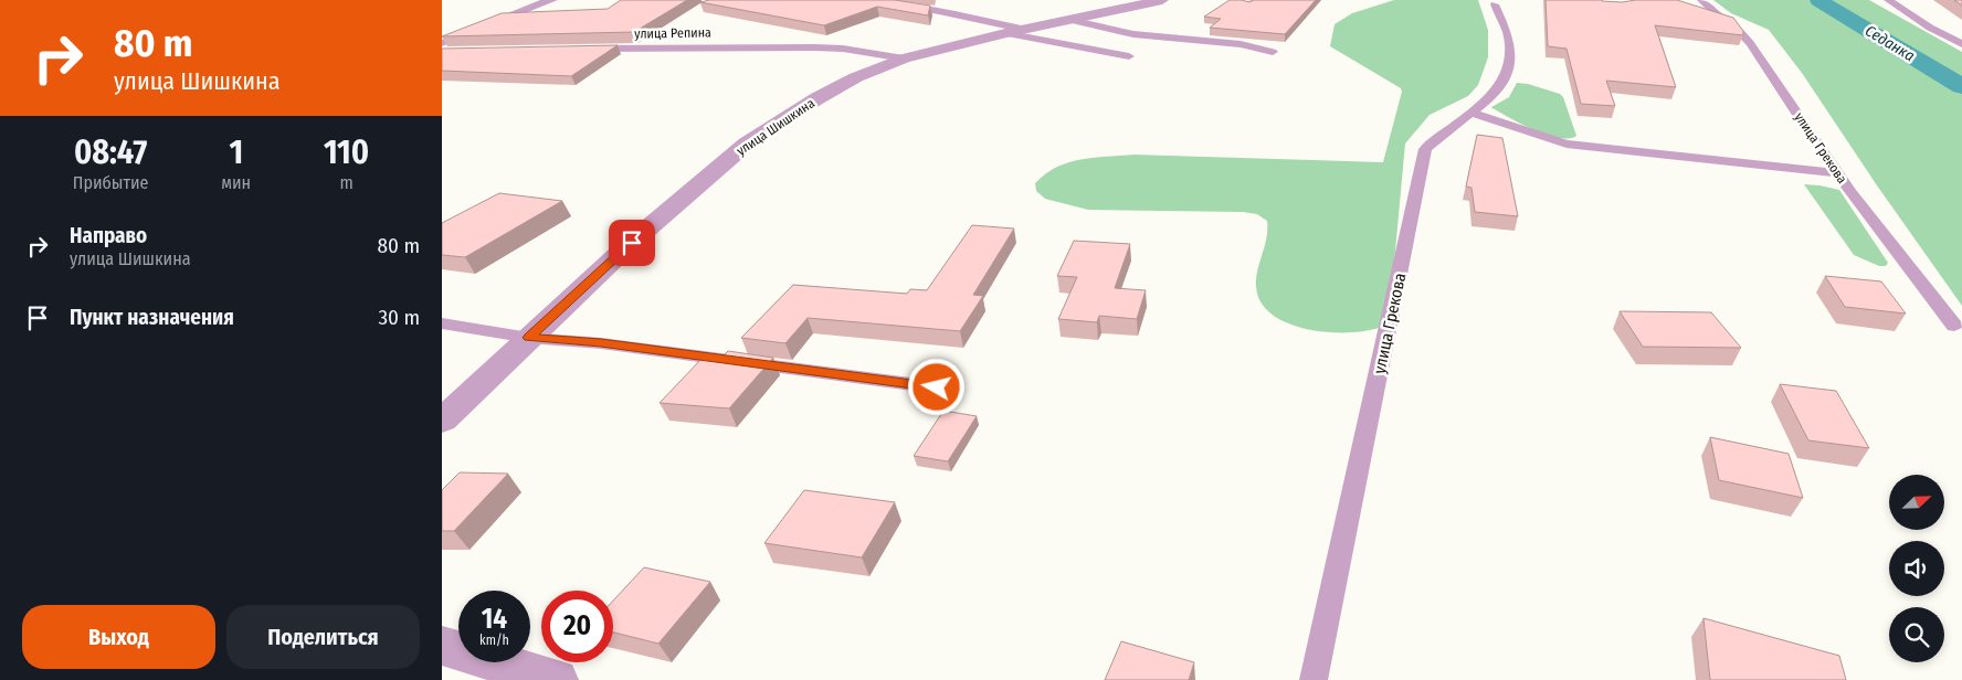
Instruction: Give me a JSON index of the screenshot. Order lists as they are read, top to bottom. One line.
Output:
{"streets":{"street":["улица Шишкина"],"lane":["улица Репина","улица Грекова"]},"crossings":[["улица Репина","улица Шишкина"]],"water":["Седанка"],"north":"top right","page":{"turn":["80 m","улица Шишкина"],"eta":["08:47","Прибытие","1","мин","110","m"],"list":[{"name":"Направо","note":"улица Шишкина","value":"80 m"},{"name":"Пункт назначения","value":"30 m"}],"speed":"14 km/h","limit":"20","buttons":["Выход","Поделиться"]}}
